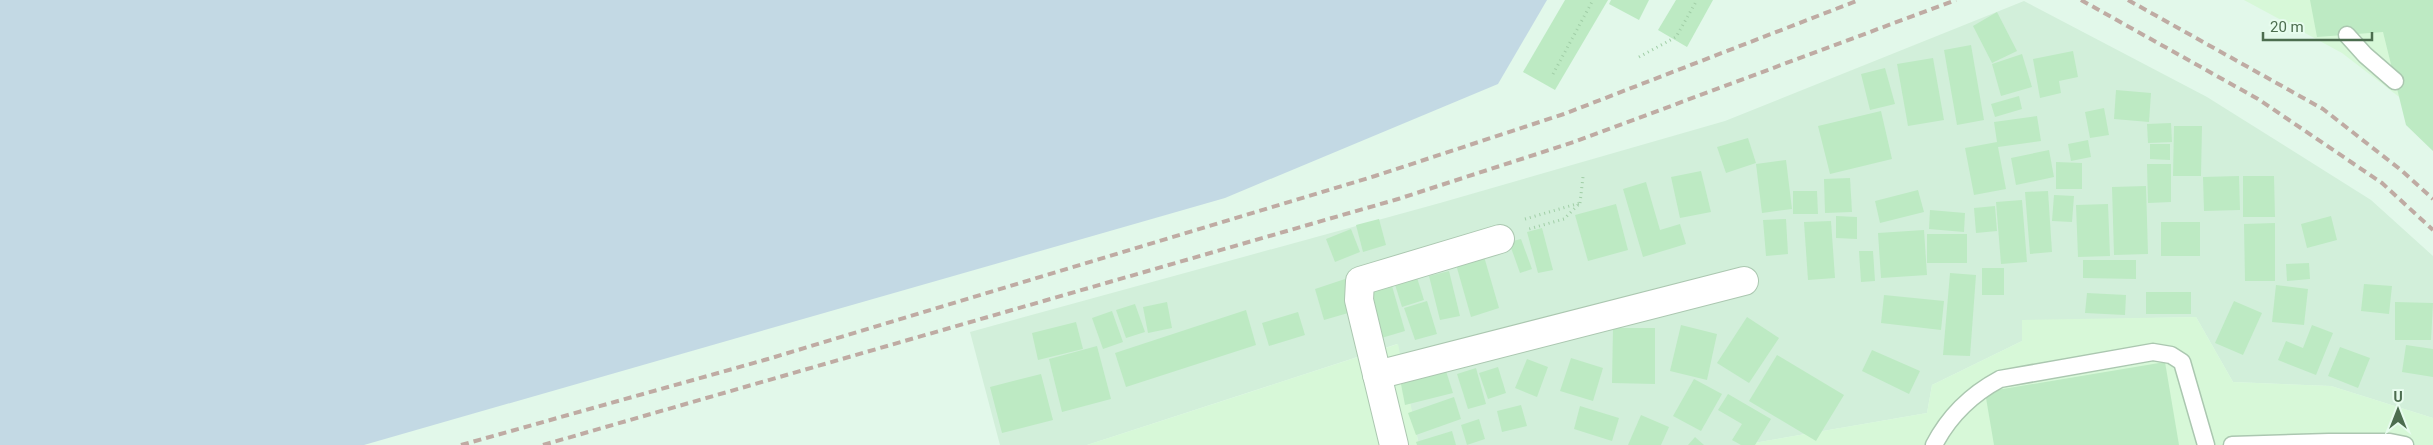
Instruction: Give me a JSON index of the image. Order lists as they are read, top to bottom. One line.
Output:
{"scale_bar":"20 m","north":"top"}
